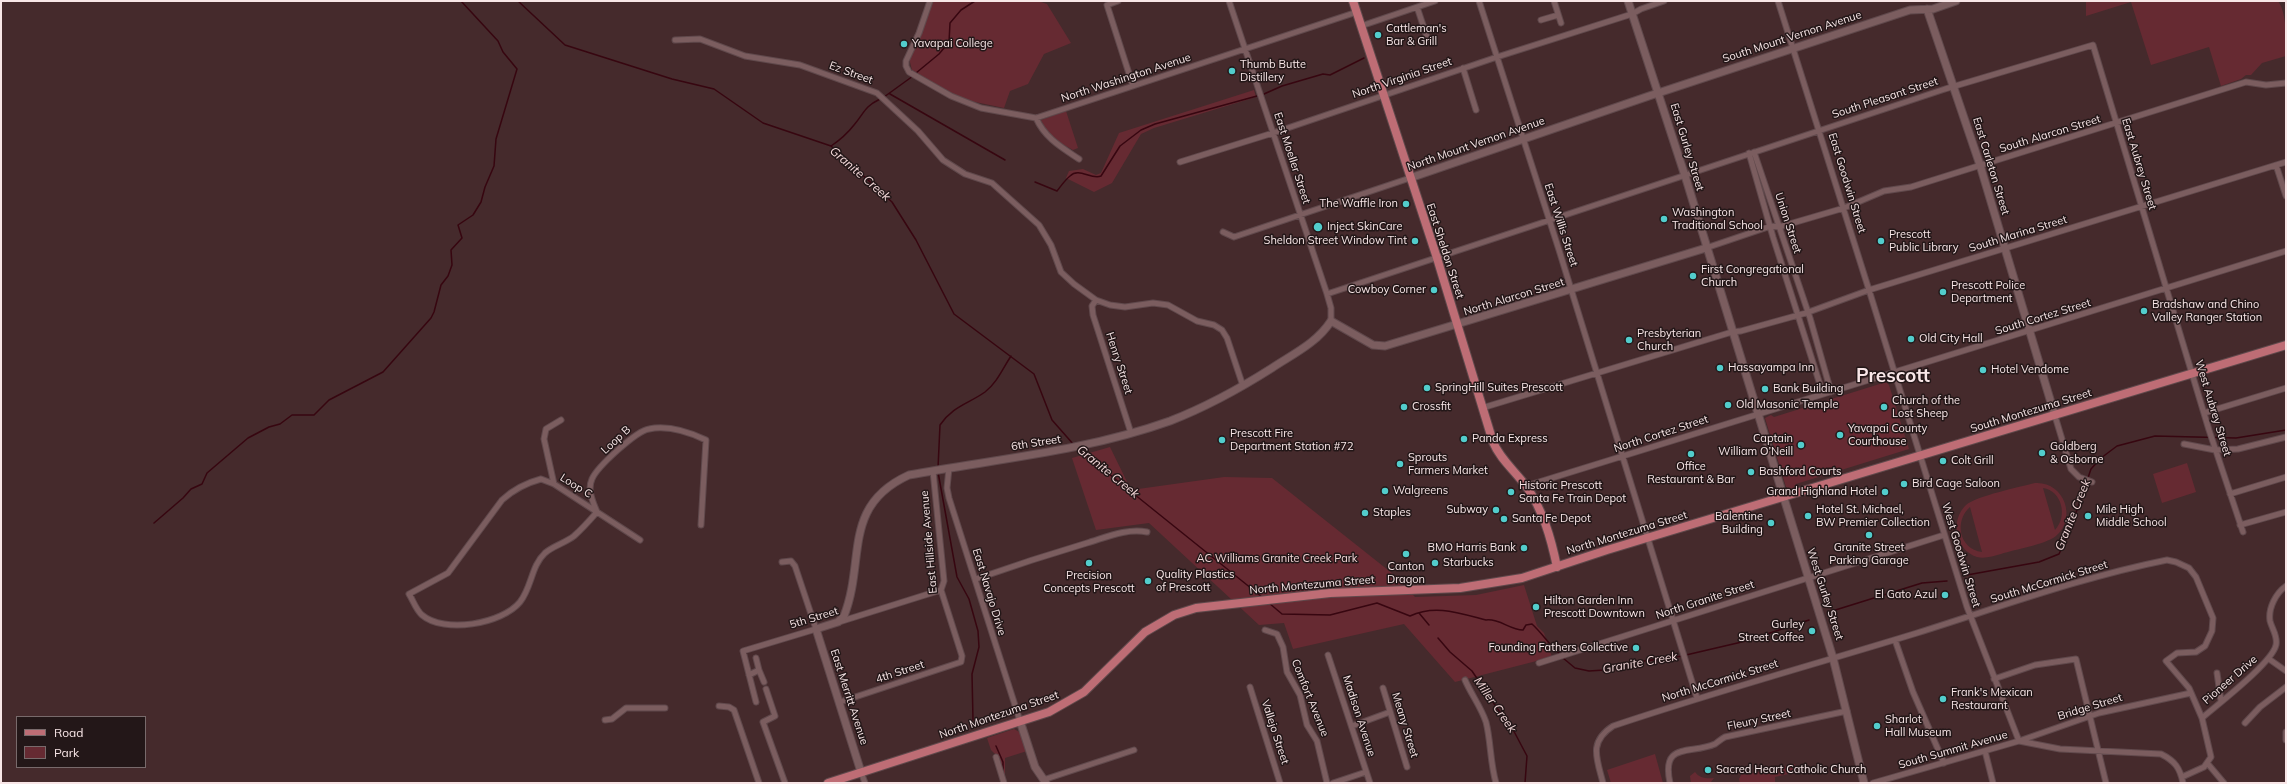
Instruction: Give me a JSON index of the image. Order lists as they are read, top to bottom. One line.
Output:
{"streets":{"main road":["East Sheldon Street","South Montezuma Street","North Montezuma Street"],"street":["South Mount Vernon Avenue","Ez Street","North Washington Avenue","North Virginia Street","South Pleasant Street","South Alarcon Street","North Mount Vernon Avenue","East Gurley Street","East Moeller Street","East Aubrey Street","East Carleton Street","East Goodwin Street","Union Street","East Willis Street","South Marina Street","North Alarcon Street","South Cortez Street","Henry Street","West Aubrey Street","North Cortez Street","Loop B","6th Street","Loop C","East Hillside Avenue","West Goodwin Street","South McCormick Street","East Navajo Drive","West Gurley Street","North Granite Street","5th Street","4th Street","Pioneer Drive","North McCormick Street","East Merritt Avenue","Comfort Avenue","Bridge Street","Madison Avenue","Fleury Street","Meany Street","Vallejo Street","South Summit Avenue"]},"crossings":[["South Mount Vernon Avenue","North Mount Vernon Avenue"],["South Mount Vernon Avenue","East Gurley Street"],["South Mount Vernon Avenue","East Carleton Street"],["South Mount Vernon Avenue","East Goodwin Street"],["Ez Street","Henry Street"],["North Washington Avenue","East Moeller Street"],["North Washington Avenue","East Sheldon Street"],["North Virginia Street","East Gurley Street"],["North Virginia Street","East Moeller Street"],["North Virginia Street","East Willis Street"],["North Virginia Street","East Sheldon Street"],["South Pleasant Street","East Gurley Street"],["South Pleasant Street","East Moeller Street"],["South Pleasant Street","East Aubrey Street"],["South Pleasant Street","East Carleton Street"],["South Pleasant Street","East Goodwin Street"],["South Pleasant Street","Union Street"],["South Pleasant Street","East Willis Street"],["South Pleasant Street","East Sheldon Street"],["South Alarcon Street","East Gurley Street"],["South Alarcon Street","East Aubrey Street"],["South Alarcon Street","East Carleton Street"],["South Alarcon Street","East Goodwin Street"],["South Alarcon Street","Union Street"],["South Alarcon Street","North Alarcon Street"],["North Mount Vernon Avenue","East Gurley Street"],["North Mount Vernon Avenue","East Moeller Street"],["North Mount Vernon Avenue","East Willis Street"],["North Mount Vernon Avenue","East Sheldon Street"],["East Gurley Street","South Marina Street"],["East Gurley Street","North Alarcon Street"],["East Gurley Street","South Cortez Street"],["East Gurley Street","North Cortez Street"],["East Gurley Street","West Gurley Street"],["East Moeller Street","North Alarcon Street"],["East Moeller Street","6th Street"],["East Aubrey Street","South Marina Street"],["East Aubrey Street","South Cortez Street"],["East Aubrey Street","West Aubrey Street"],["East Carleton Street","South Marina Street"],["East Carleton Street","South Cortez Street"],["East Carleton Street","South Montezuma Street"],["East Goodwin Street","South Marina Street"],["East Goodwin Street","South Cortez Street"],["East Goodwin Street","West Goodwin Street"],["Union Street","South Marina Street"],["Union Street","South Cortez Street"],["East Willis Street","South Marina Street"],["East Willis Street","North Alarcon Street"],["East Willis Street","North Cortez Street"],["East Willis Street","North Montezuma Street"],["East Willis Street","North Granite Street"],["East Willis Street","North McCormick Street"],["South Marina Street","East Sheldon Street"],["East Sheldon Street","North Alarcon Street"],["East Sheldon Street","North Cortez Street"],["East Sheldon Street","North Montezuma Street"],["North Alarcon Street","6th Street"],["South Cortez Street","West Aubrey Street"],["South Cortez Street","North Cortez Street"],["South Cortez Street","West Goodwin Street"],["South Cortez Street","West Gurley Street"],["Henry Street","6th Street"],["West Aubrey Street","South Montezuma Street"],["South Montezuma Street","North Montezuma Street"],["South Montezuma Street","West Goodwin Street"],["South Montezuma Street","West Gurley Street"],["North Cortez Street","West Gurley Street"],["Loop B","Loop C"],["6th Street","East Hillside Avenue"],["6th Street","East Navajo Drive"],["6th Street","5th Street"],["North Montezuma Street","East Navajo Drive"],["North Montezuma Street","West Gurley Street"],["North Montezuma Street","East Merritt Avenue"],["East Hillside Avenue","5th Street"],["East Hillside Avenue","4th Street"],["West Goodwin Street","South McCormick Street"],["West Goodwin Street","North Granite Street"],["West Goodwin Street","Bridge Street"],["West Goodwin Street","South Summit Avenue"],["South McCormick Street","West Gurley Street"],["South McCormick Street","North McCormick Street"],["South McCormick Street","Bridge Street"],["West Gurley Street","North Granite Street"],["West Gurley Street","North McCormick Street"],["West Gurley Street","Fleury Street"],["5th Street","East Merritt Avenue"],["4th Street","East Merritt Avenue"],["Bridge Street","South Summit Avenue"]],"districts":["Prescott"],"water":["Granite Creek","Miller Creek"],"parks":["AC Williams Granite Creek Park"],"places":["Cattleman's Bar & Grill","Yavapai College","Thumb Butte Distillery","The Waffle Iron","Washington Traditional School","Inject SkinCare","Sheldon Street Window Tint","Prescott Public Library","First Congregational Church","Cowboy Corner","Prescott Police Department","Bradshaw and Chino Valley Ranger Station","Old City Hall","Presbyterian Church","Hassayampa Inn","Hotel Vendome","SpringHill Suites Prescott","Bank Building","Old Masonic Temple","Crossfit","Church of the Lost Sheep","Yavapai County Courthouse","Panda Express","Prescott Fire Department Station #72","Captain William O’Neill","Goldberg & Osborne","Office Restaurant & Bar","Colt Grill","Sprouts Farmers Market","Bashford Courts","Bird Cage Saloon","Walgreens","Historic Prescott Santa Fe Train Depot","Grand Highland Hotel","Subway","Staples","Hotel St. Michael, BW Premier Collection","Mile High Middle School","Santa Fe Depot","Balentine Building","Granite Street Parking Garage","BMO Harris Bank","Canton Dragon","Precision Concepts Prescott","Starbucks","Quality Plastics of Prescott","El Gato Azul","Hilton Garden Inn Prescott Downtown","Gurley Street Coffee","Founding Fathers Collective","Frank's Mexican Restaurant","Sharlot Hall Museum","Sacred Heart Catholic Church"],"legend":["Road","Park"]}
